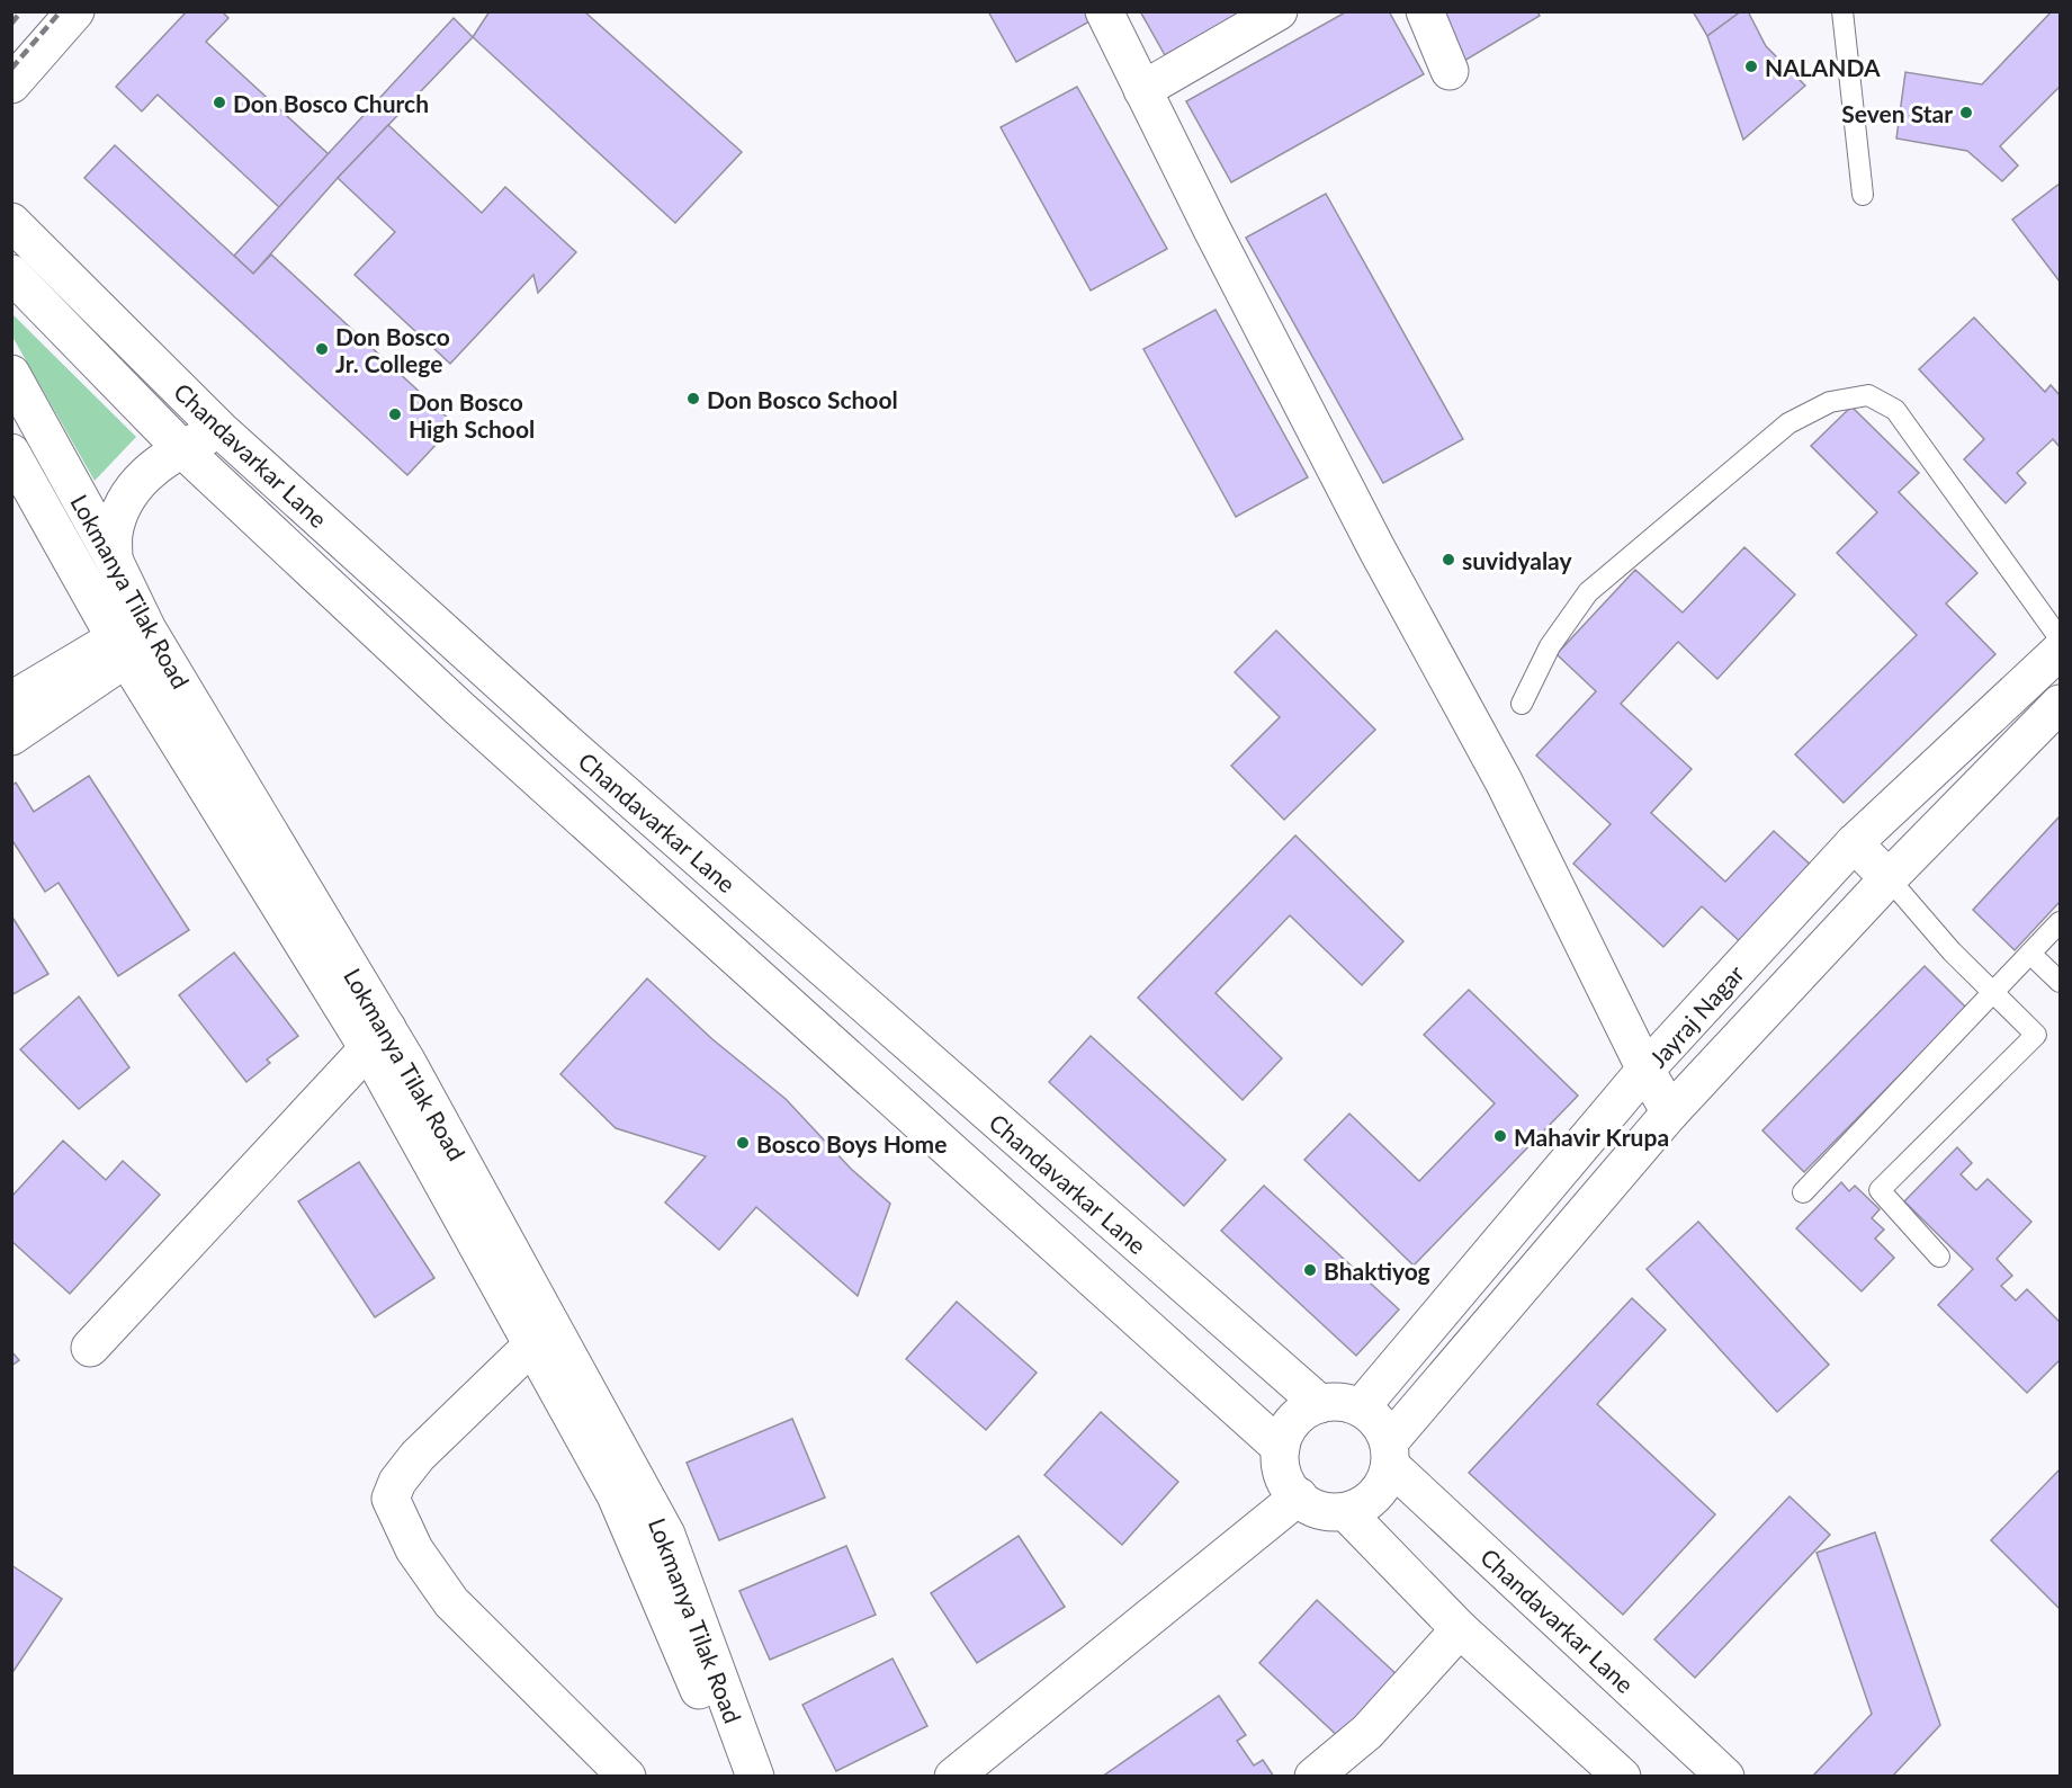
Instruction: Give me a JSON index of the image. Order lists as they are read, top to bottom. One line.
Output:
{"streets":{"street":["Chandavarkar Lane","Lokmanya Tilak Road","Jayraj Nagar"]},"crossings":[["Chandavarkar Lane","Jayraj Nagar"]],"places":["NALANDA","Don Bosco Church","Seven Star","Don Bosco Jr. College","Don Bosco School","Don Bosco High School","suvidyalay","Mahavir Krupa","Bosco Boys Home","Bhaktiyog"]}
